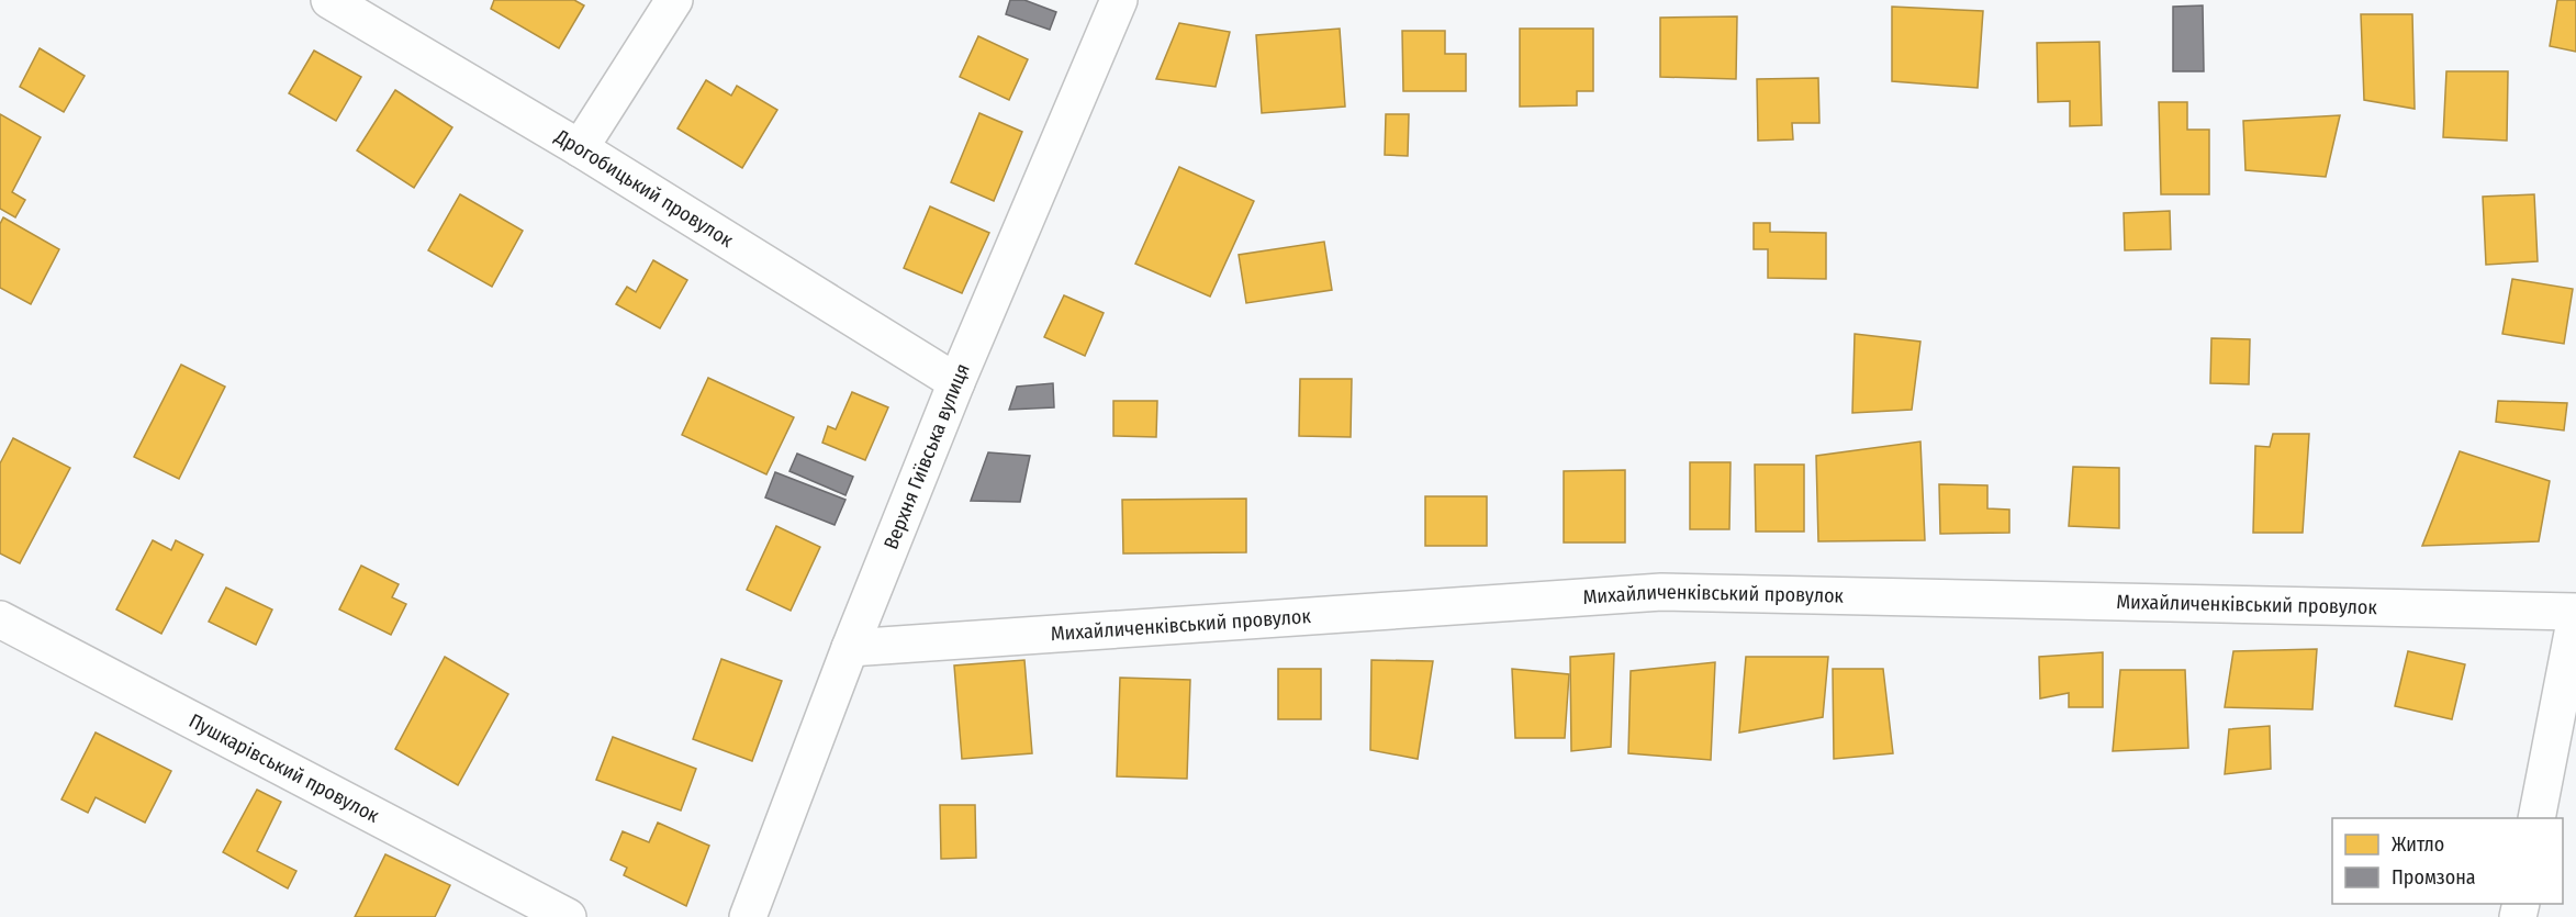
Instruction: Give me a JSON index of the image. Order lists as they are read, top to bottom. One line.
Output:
{"streets":{"street":["Дрогобицький провулок","Верхня Гиївська вулиця","Михайличенківський провулок","Пушкарівський провулок"]},"crossings":[["Дрогобицький провулок","Верхня Гиївська вулиця"],["Верхня Гиївська вулиця","Михайличенківський провулок"]],"legend":["Житло","Промзона"]}
